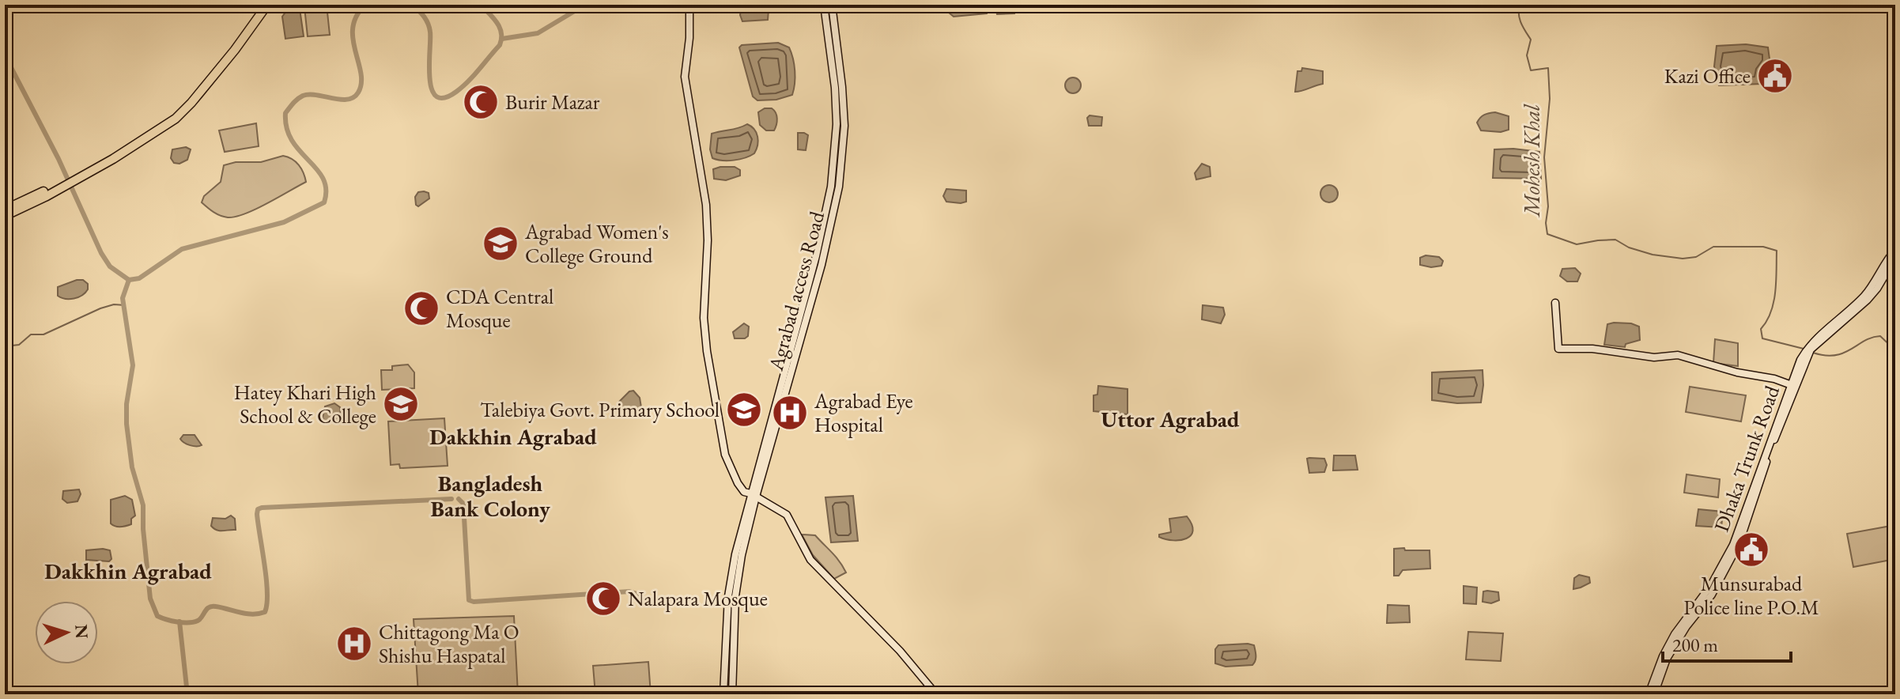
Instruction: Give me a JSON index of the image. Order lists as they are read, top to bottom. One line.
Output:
{"streets":{"main road":["Agrabad access Road","Dhaka Trunk Road"]},"districts":["Uttor Agrabad","Dakkhin Agrabad","Bangladesh Bank Colony","Dakkhin Agrabad"],"water":["Mohesh Khal"],"places":{"public building":["Kazi Office","Munsurabad Police line P.O.M"],"mosque":["Burir Mazar","CDA Central Mosque","Nalapara Mosque"],"school or university":["Agrabad Women's College Ground","Hatey Khari High School & College","Talebiya Govt. Primary School"],"hospital":["Agrabad Eye Hospital","Chittagong Ma O Shishu Haspatal"]},"scale_bar":"200 m","north":"right"}
